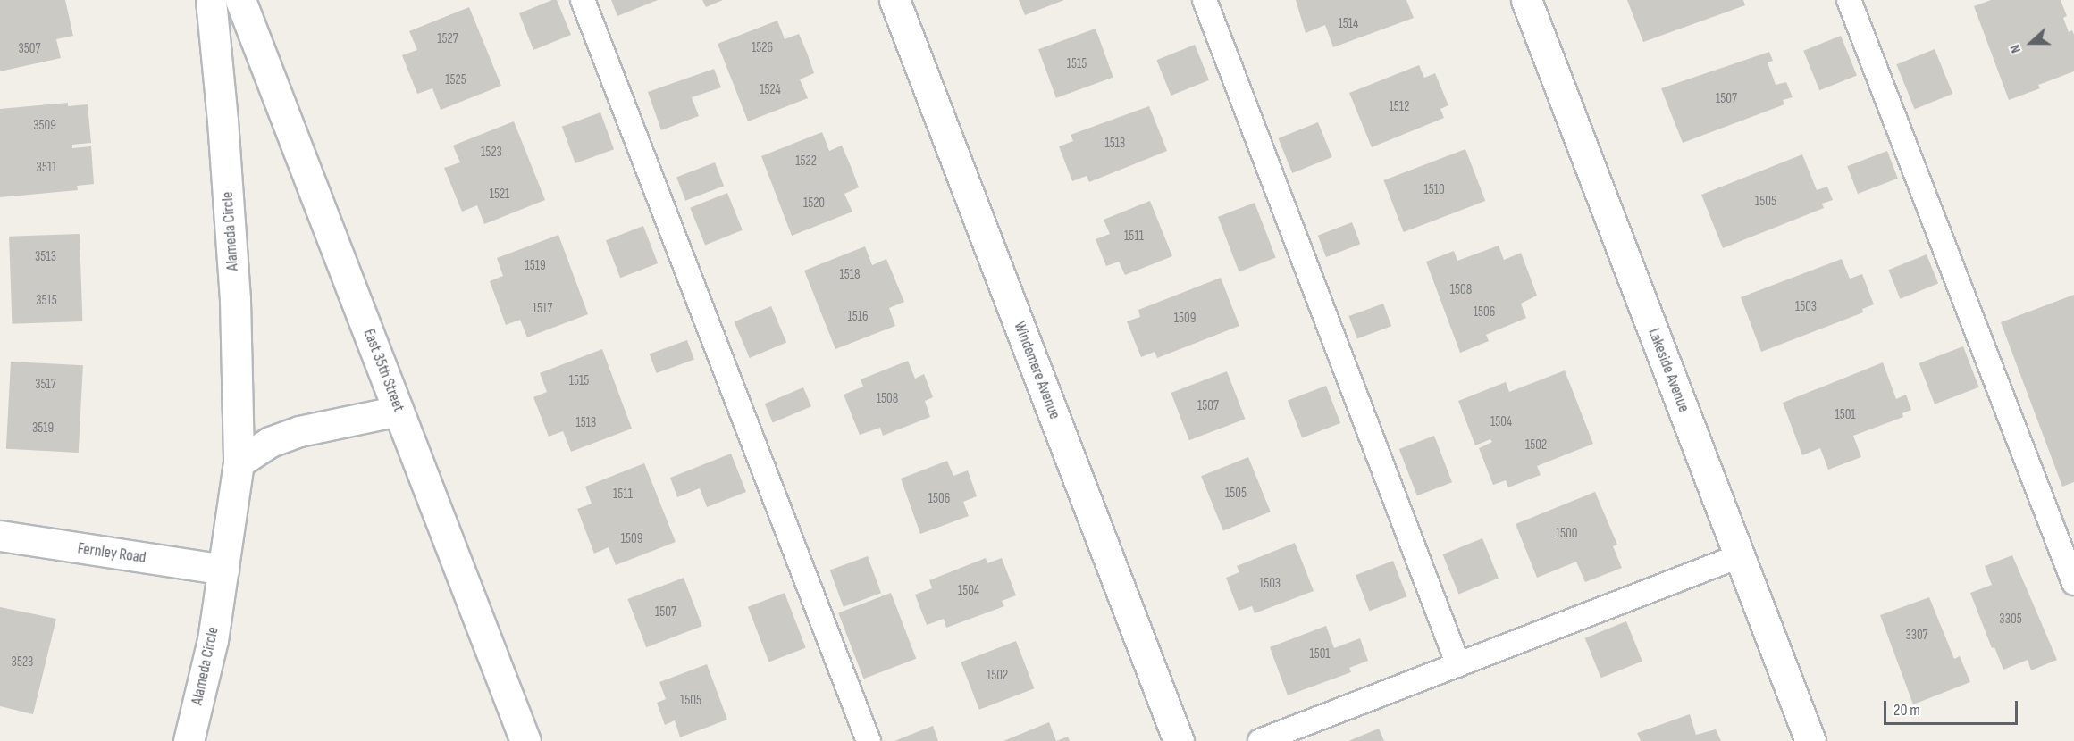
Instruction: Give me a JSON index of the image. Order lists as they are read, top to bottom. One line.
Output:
{"streets":{"street":["Alameda Circle","East 35th Street","Windemere Avenue","Lakeside Avenue","Fernley Road"]},"crossings":[["Alameda Circle","Fernley Road"]],"house_numbers":["1514","1527","1526","3507","1515","1525","1524","1507","1512","3509","1513","1523","1522","3511","1510","1521","1505","1520","1511","3513","1519","1518","1508","3515","1503","1517","1506","1516","1509","1515","3517","1508","1507","1501","1504","1513","3519","1502","1505","1511","1506","1500","1509","1503","1504","1507","3305","3307","1501","3523","1502","1505"],"scale_bar":"20 m","north":"left"}
